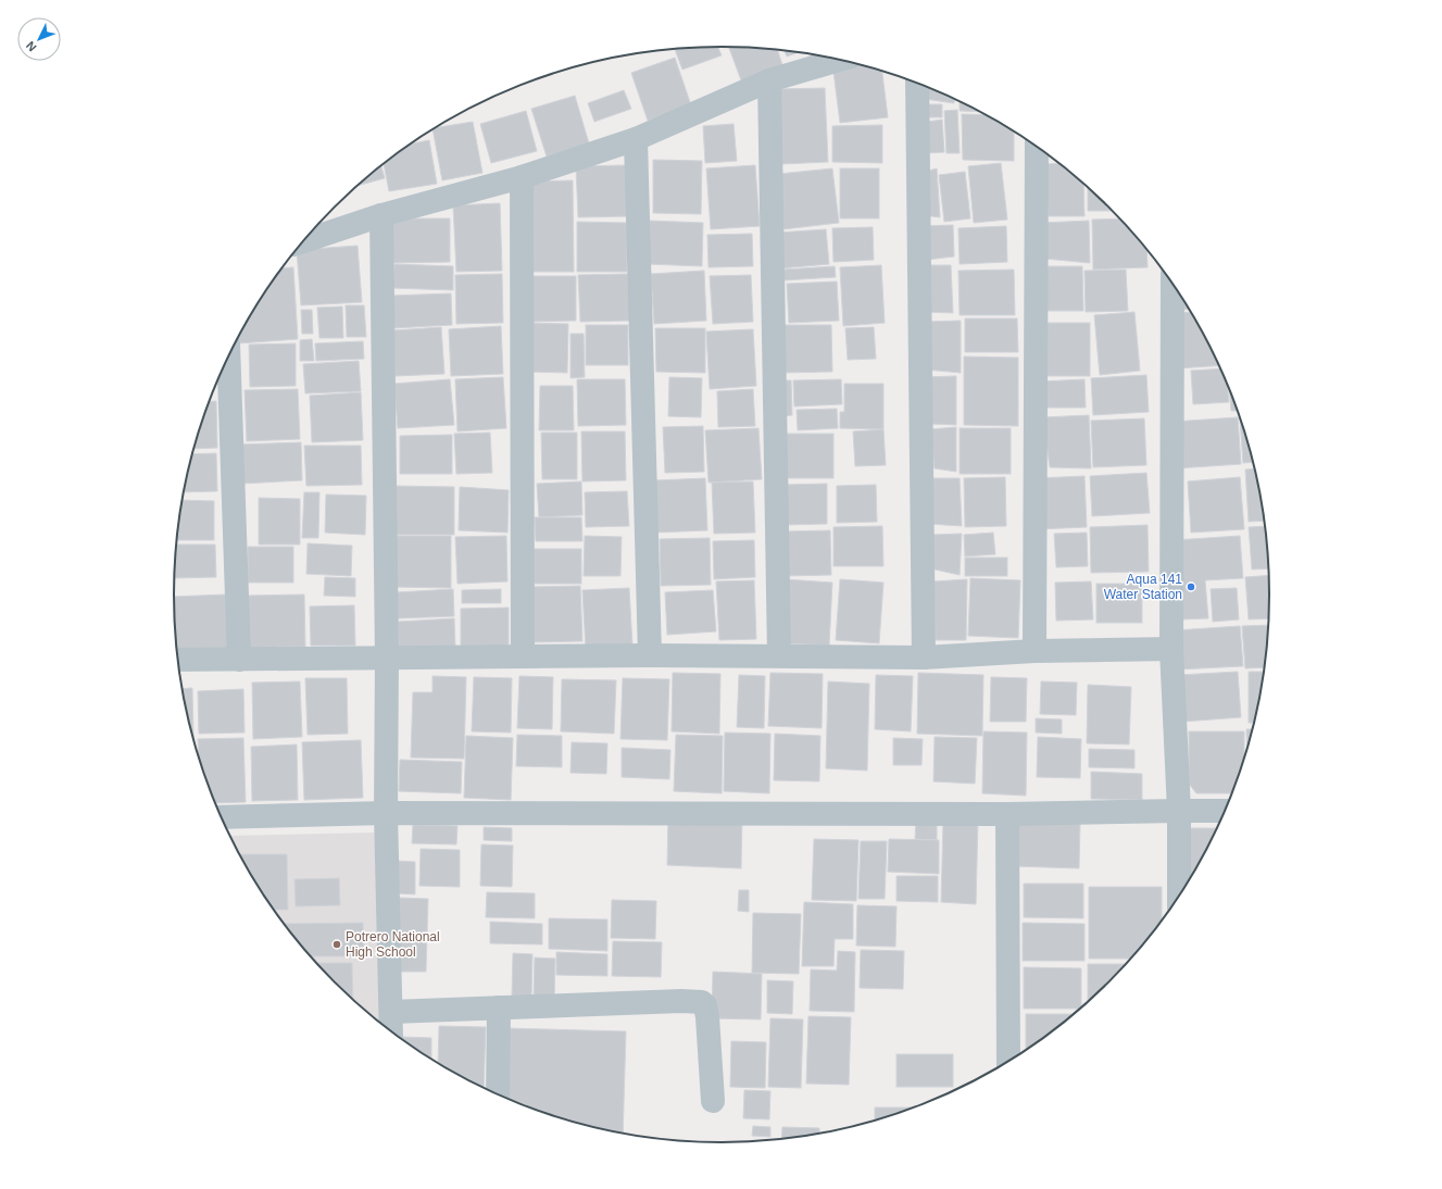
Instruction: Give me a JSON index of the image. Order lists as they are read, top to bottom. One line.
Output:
{"places":["Aqua 141 Water Station","Potrero National High School"],"north":"bottom left"}
